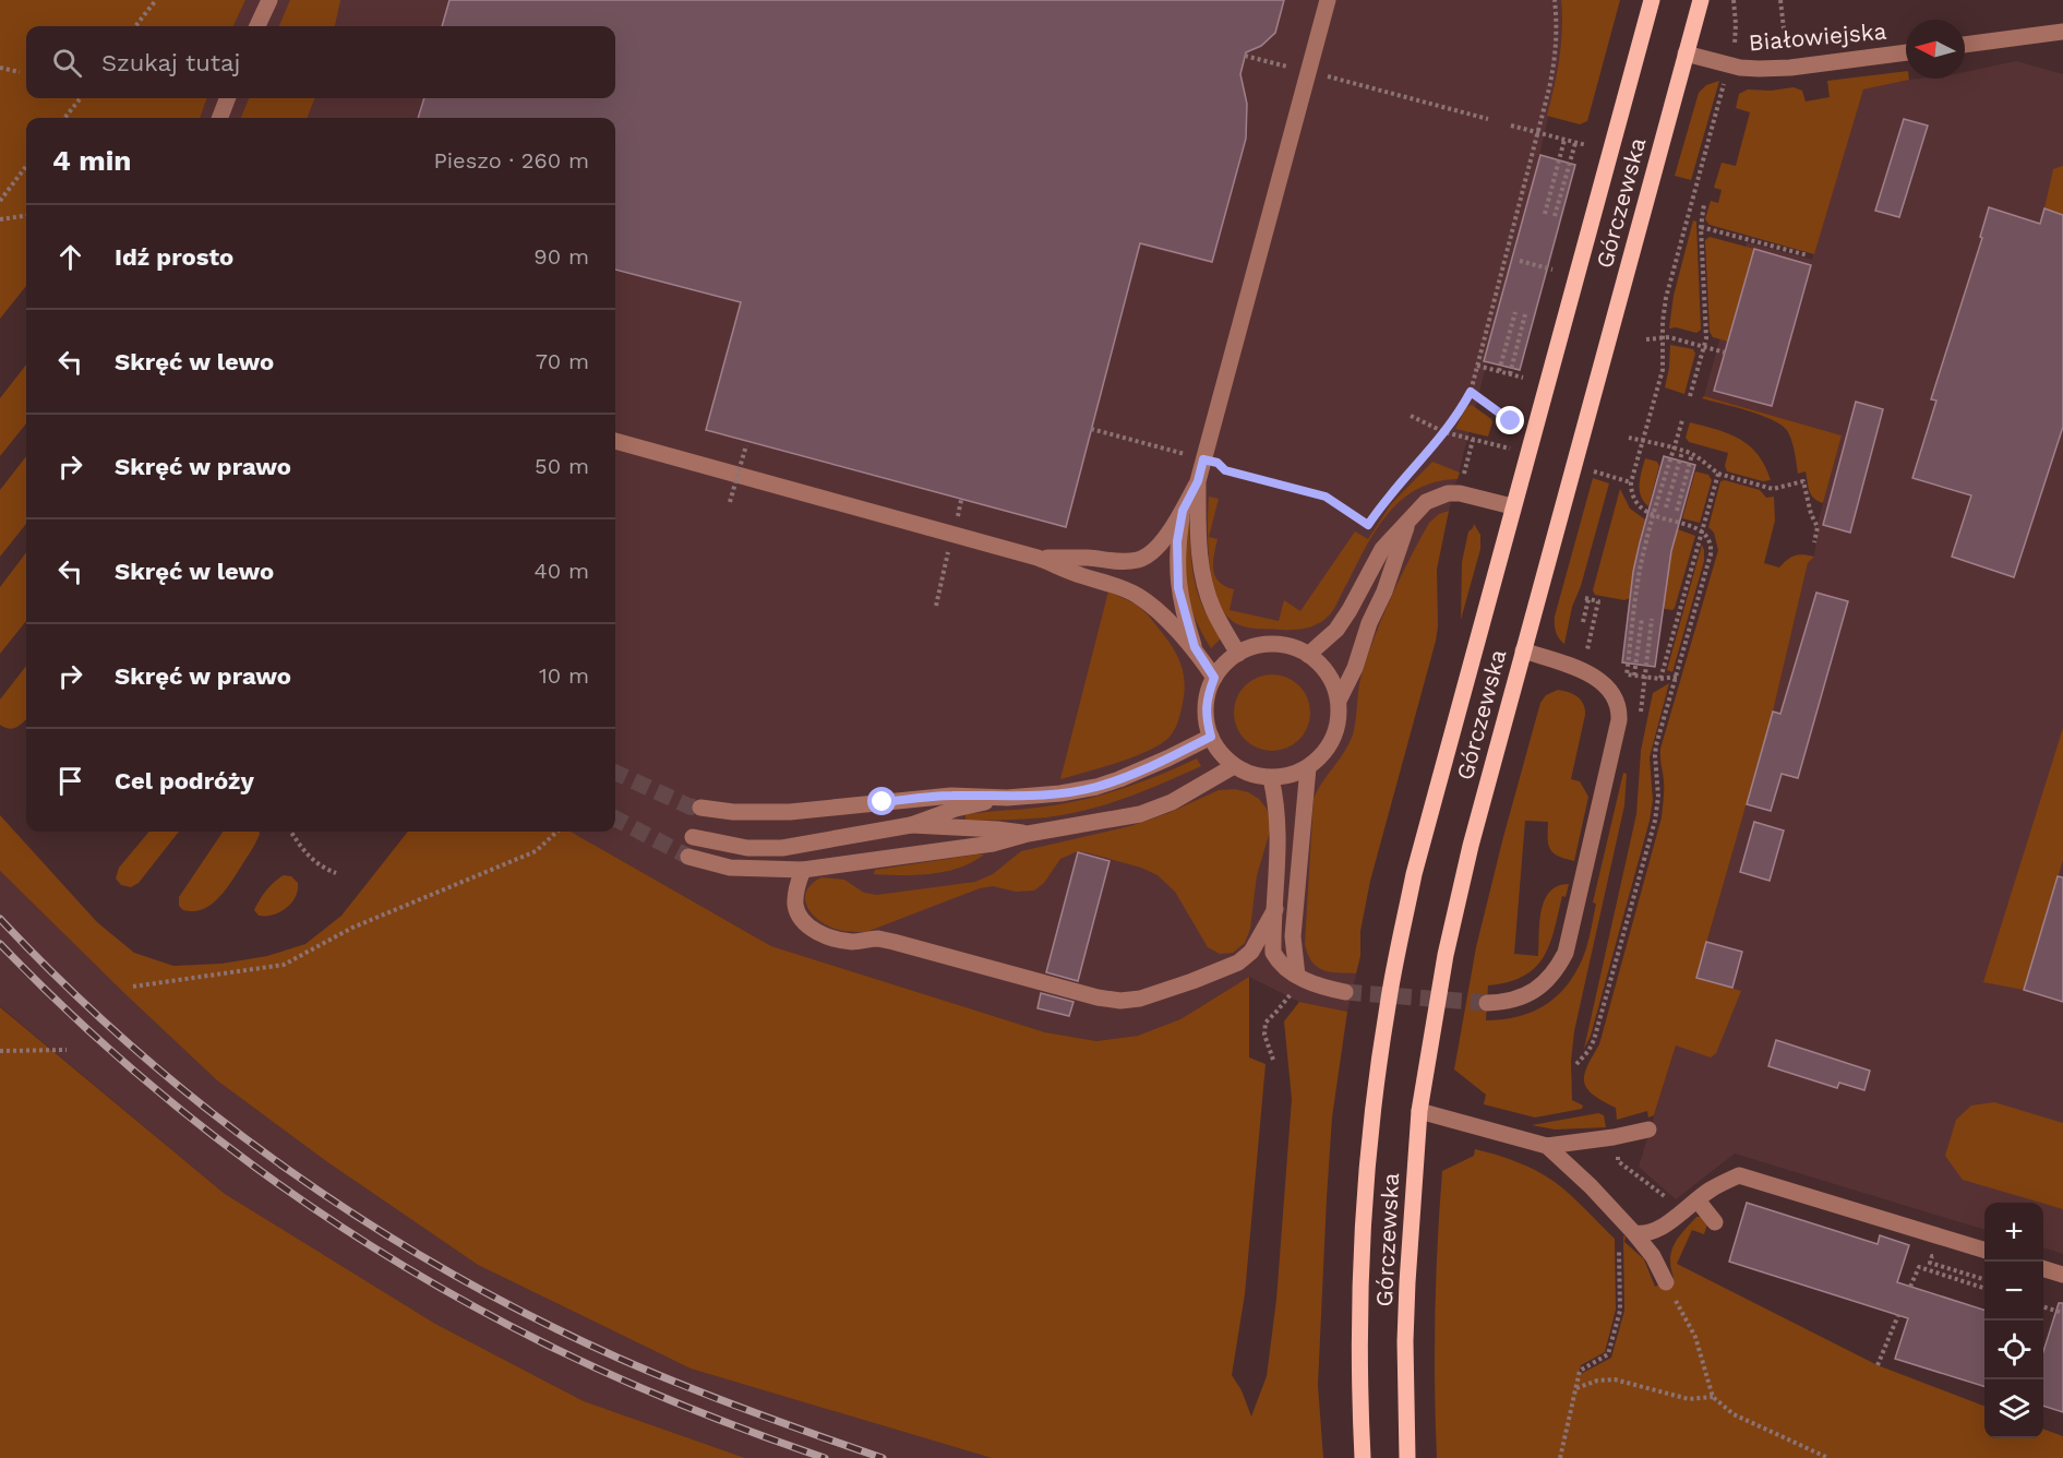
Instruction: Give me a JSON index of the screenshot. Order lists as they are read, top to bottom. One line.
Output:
{"streets":{"main road":["Górczewska"],"street":["Białowiejska"]},"crossings":[["Białowiejska","Górczewska"]],"north":"left","page":{"search":"Szukaj tutaj","heading":["4 min","Pieszo · 260 m"],"list":[["Idź prosto","90 m"],["Skręć w lewo","70 m"],["Skręć w prawo","50 m"],["Skręć w lewo","40 m"],["Skręć w prawo","10 m"],"Cel podróży"],"map_buttons":["+","−"]}}
